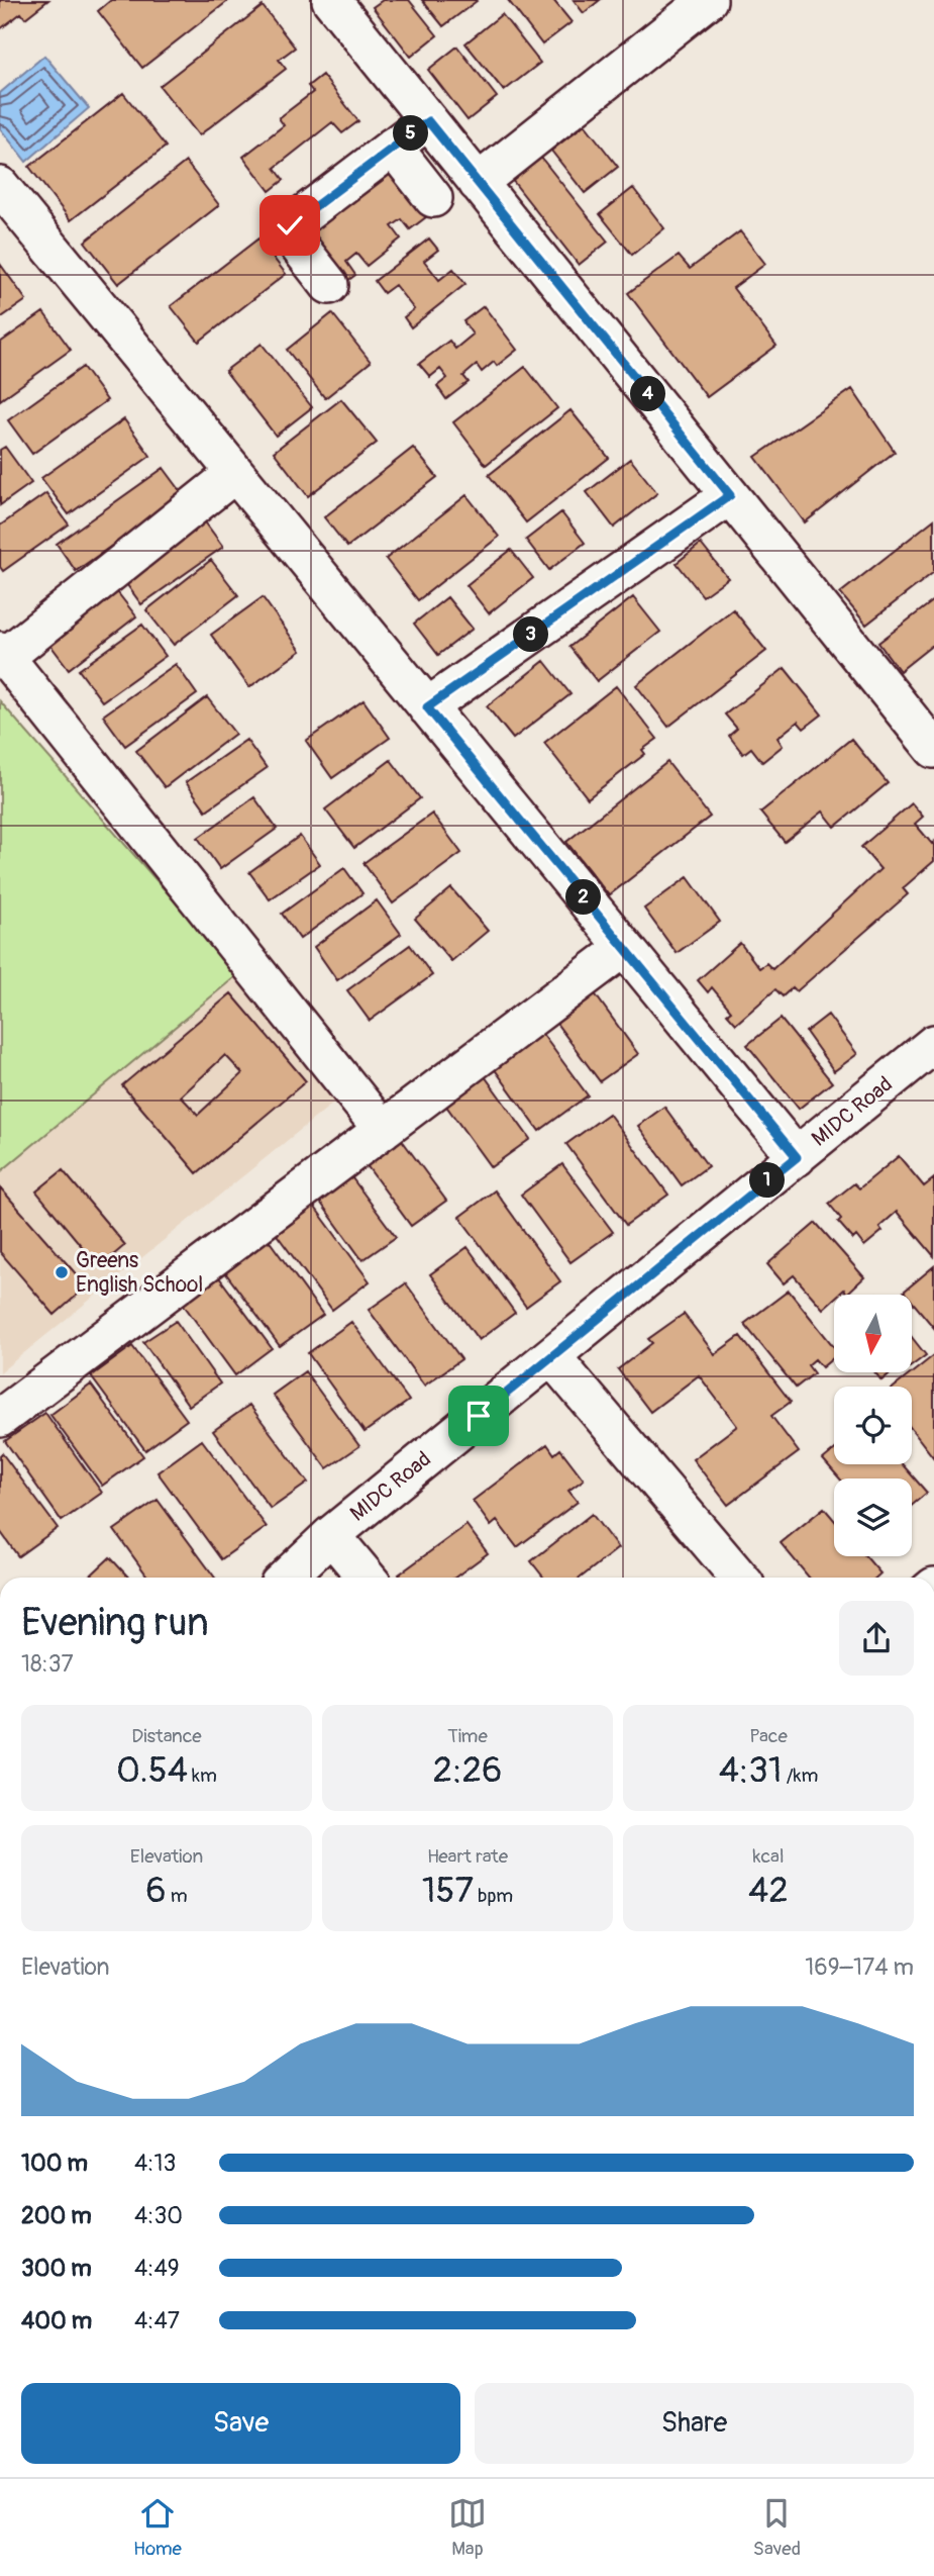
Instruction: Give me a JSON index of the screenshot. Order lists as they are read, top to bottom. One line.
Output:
{"streets":{"street":["MIDC Road"]},"places":["Greens English School"],"north":"bottom","page":{"pins":["5","4","3","2","1"],"heading":["Evening run","18:37"],"stats":[["Distance","0.54 km"],["Time","2:26"],["Pace","4:31 /km"],["Elevation","6 m"],["Heart rate","157 bpm"],["kcal","42"]],"chart":["Elevation","169–174 m"],"list":[{"name":"100 m","note":"4:13"},{"name":"200 m","note":"4:30"},{"name":"300 m","note":"4:49"},{"name":"400 m","note":"4:47"}],"buttons":["Save","Share"],"tabs":["Home","Map","Saved"]}}
